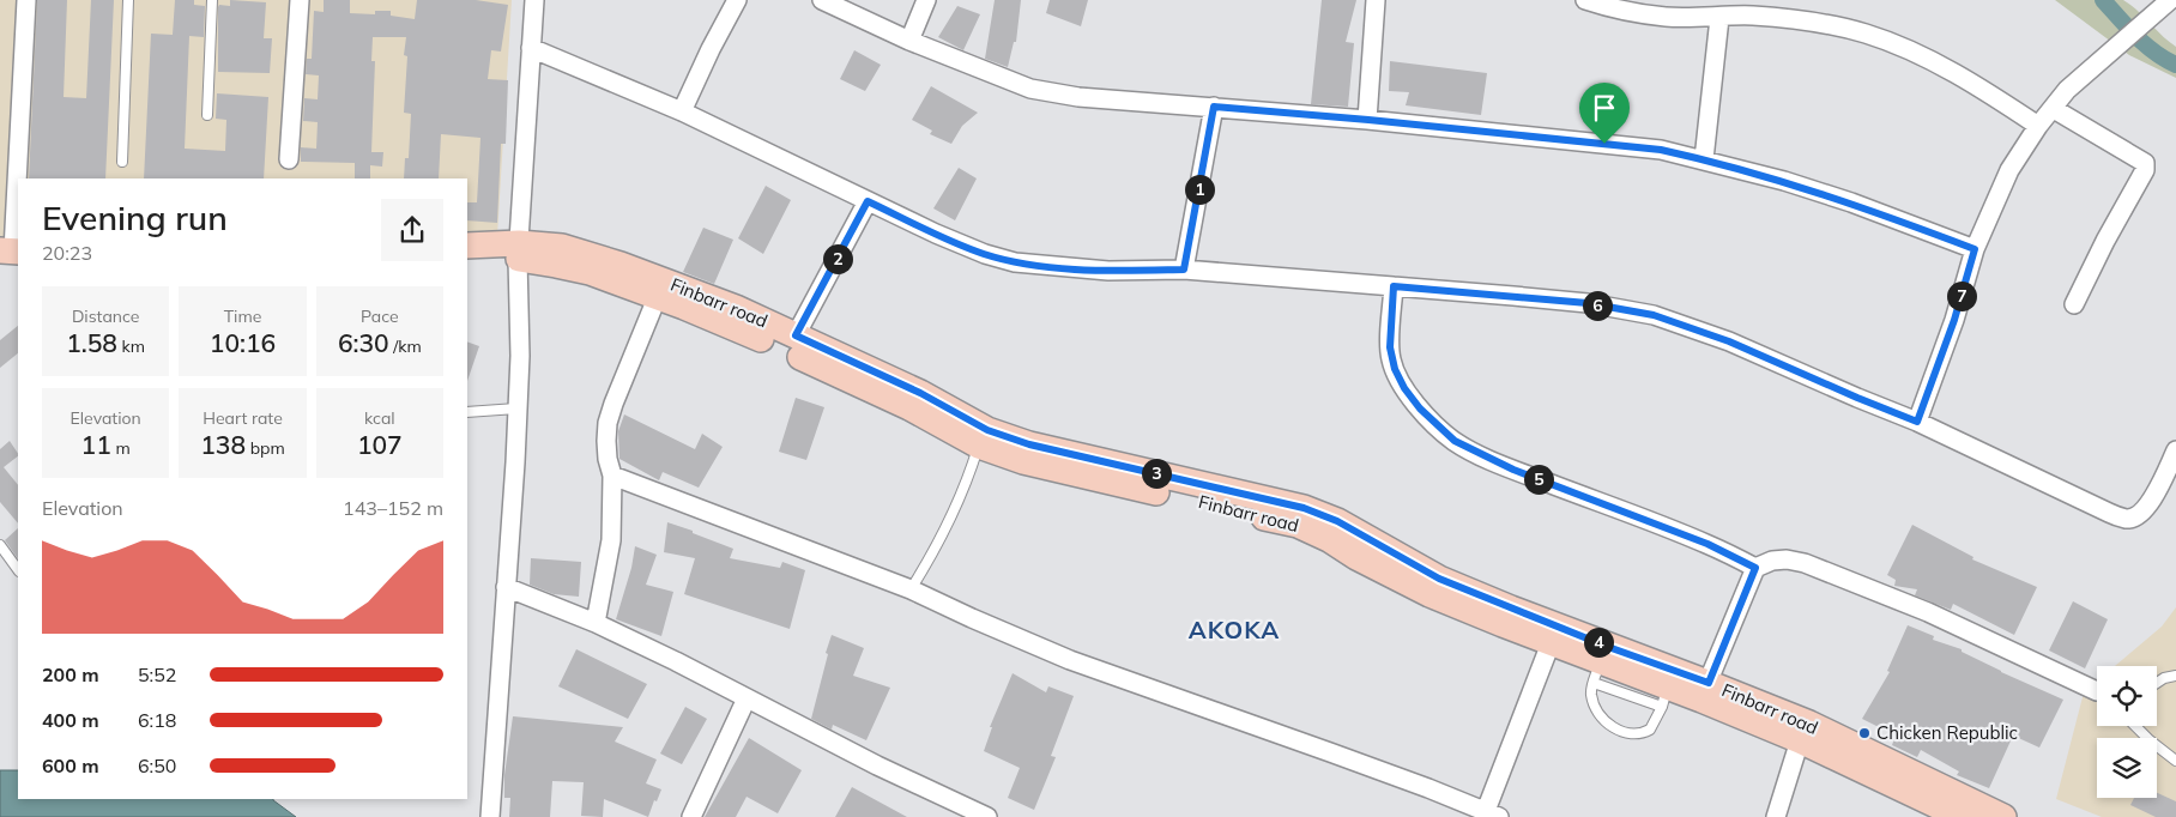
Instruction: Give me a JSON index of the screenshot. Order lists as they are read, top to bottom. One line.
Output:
{"streets":{"main road":["Finbarr road"]},"districts":["AKOKA"],"places":["Chicken Republic"],"page":{"pins":["1","2","7","6","3","5","4"],"heading":["Evening run","20:23"],"stats":[["Distance","1.58 km"],["Time","10:16"],["Pace","6:30 /km"],["Elevation","11 m"],["Heart rate","138 bpm"],["kcal","107"]],"chart":["Elevation","143–152 m"],"list":[{"name":"200 m","note":"5:52"},{"name":"400 m","note":"6:18"},{"name":"600 m","note":"6:50"}]}}
